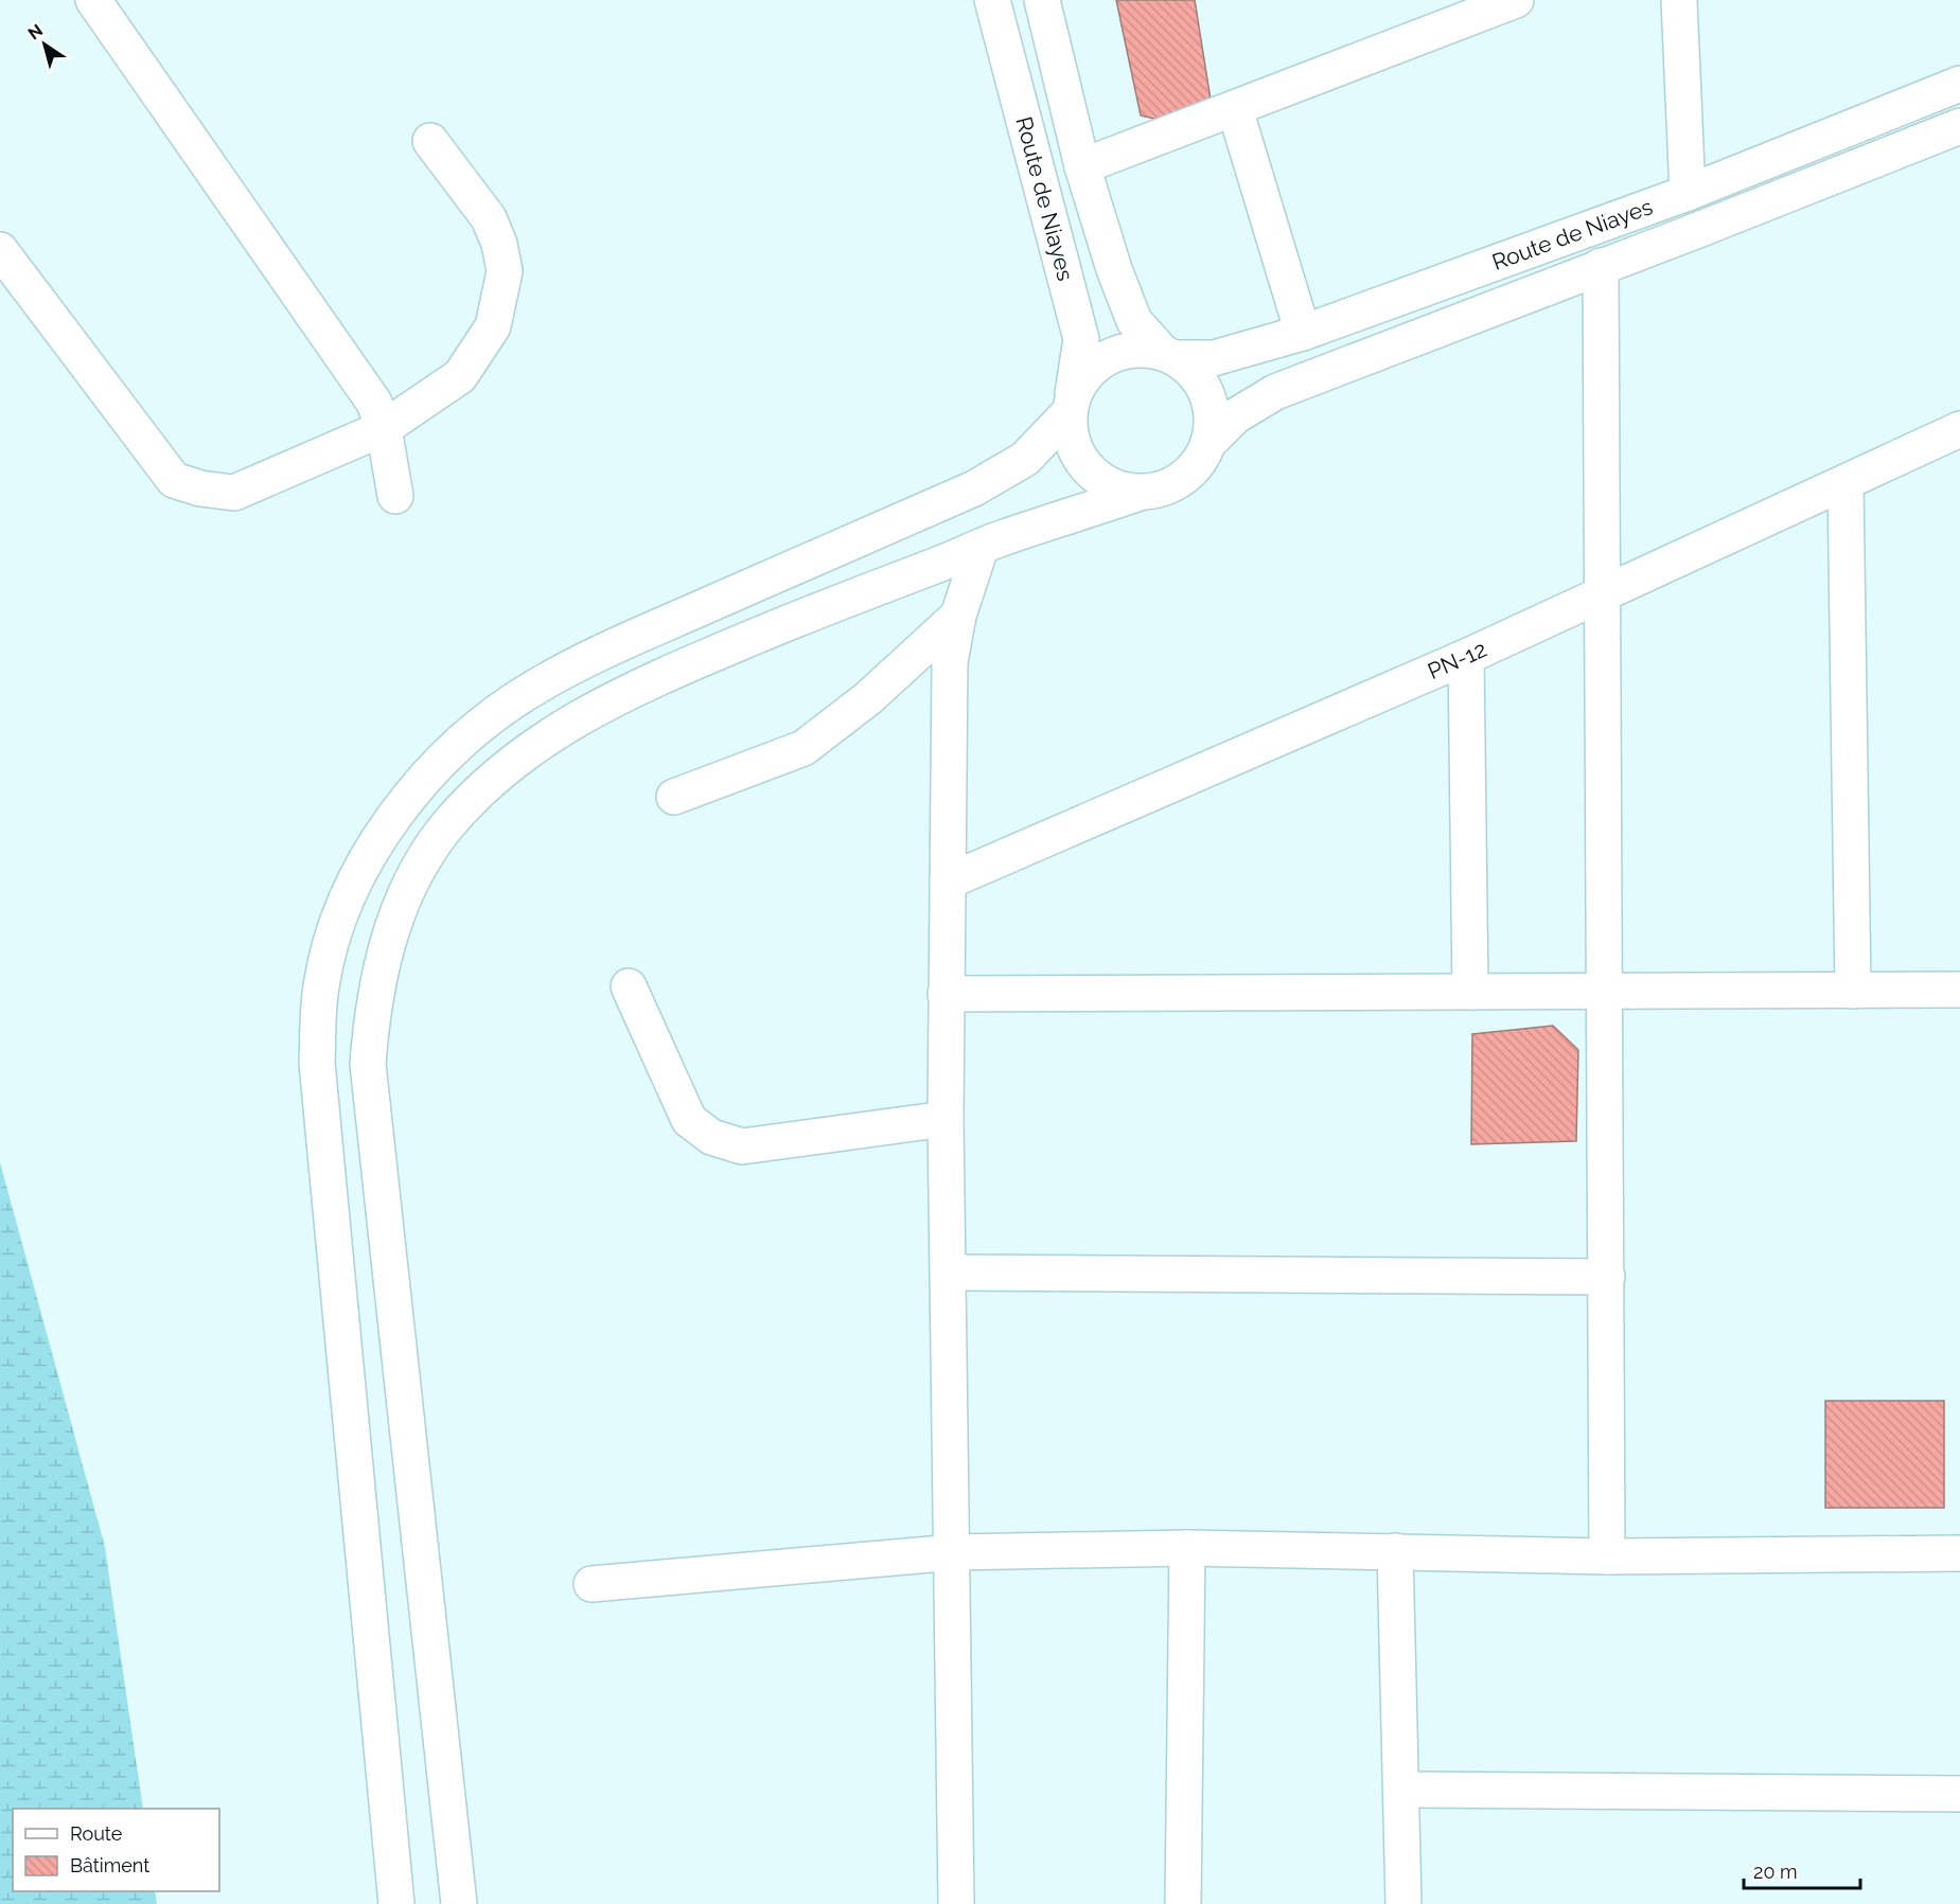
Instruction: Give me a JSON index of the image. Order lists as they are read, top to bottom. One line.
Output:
{"streets":{"street":["Route de Niayes","PN-12"]},"legend":["Route","Bâtiment"],"scale_bar":"20 m","north":"top left"}
